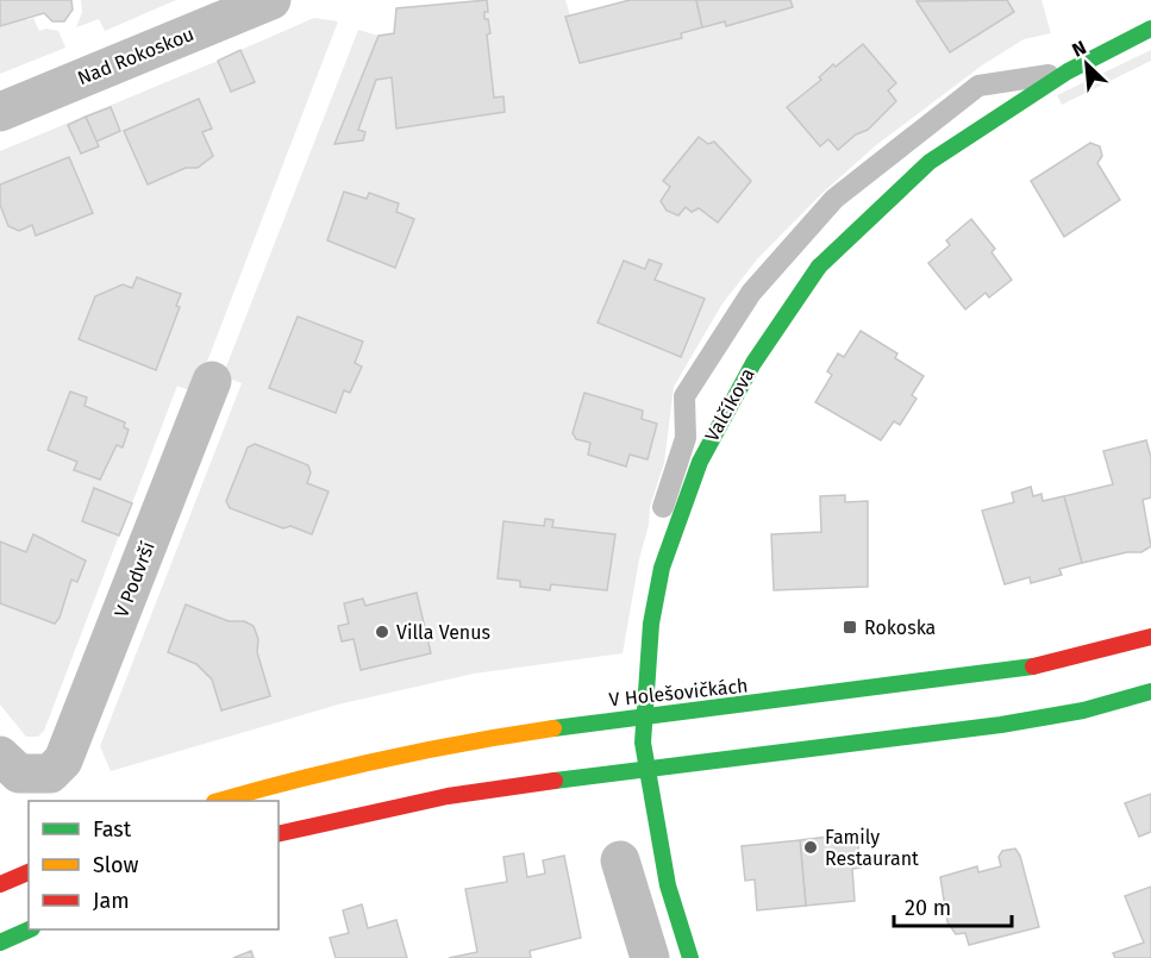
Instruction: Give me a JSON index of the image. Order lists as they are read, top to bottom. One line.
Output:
{"streets":{"main road":["Valčíkova","V Holešovičkách"],"street":["Nad Rokoskou","V Podvrší"]},"places":{"transit":["Rokoska"],"other":["Villa Venus","Family Restaurant"]},"legend":["Fast","Slow","Jam"],"scale_bar":"20 m","north":"top left"}
